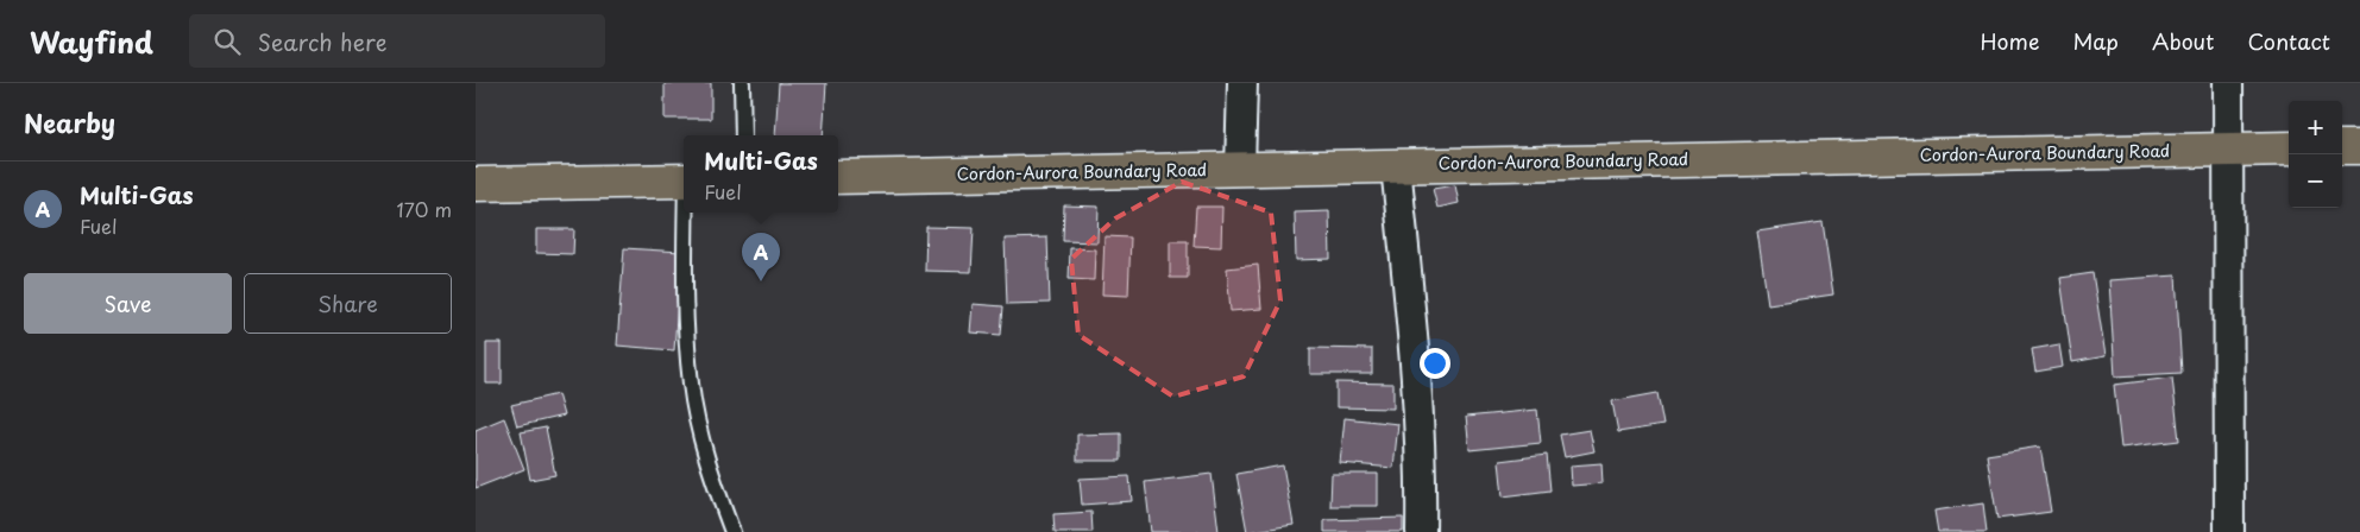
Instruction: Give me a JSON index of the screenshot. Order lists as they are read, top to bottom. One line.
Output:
{"streets":{"main road":["Cordon-Aurora Boundary Road"]},"page":{"header":"Wayfind","search":"Search here","nav":["Home","Map","About","Contact"],"heading":"Nearby","map_buttons":["+","−"],"popup":["Multi-Gas","Fuel"],"list":[{"mark":"A","name":"Multi-Gas","note":"Fuel","value":"170 m"}],"pins":"A","buttons":["Save","Share"]}}
